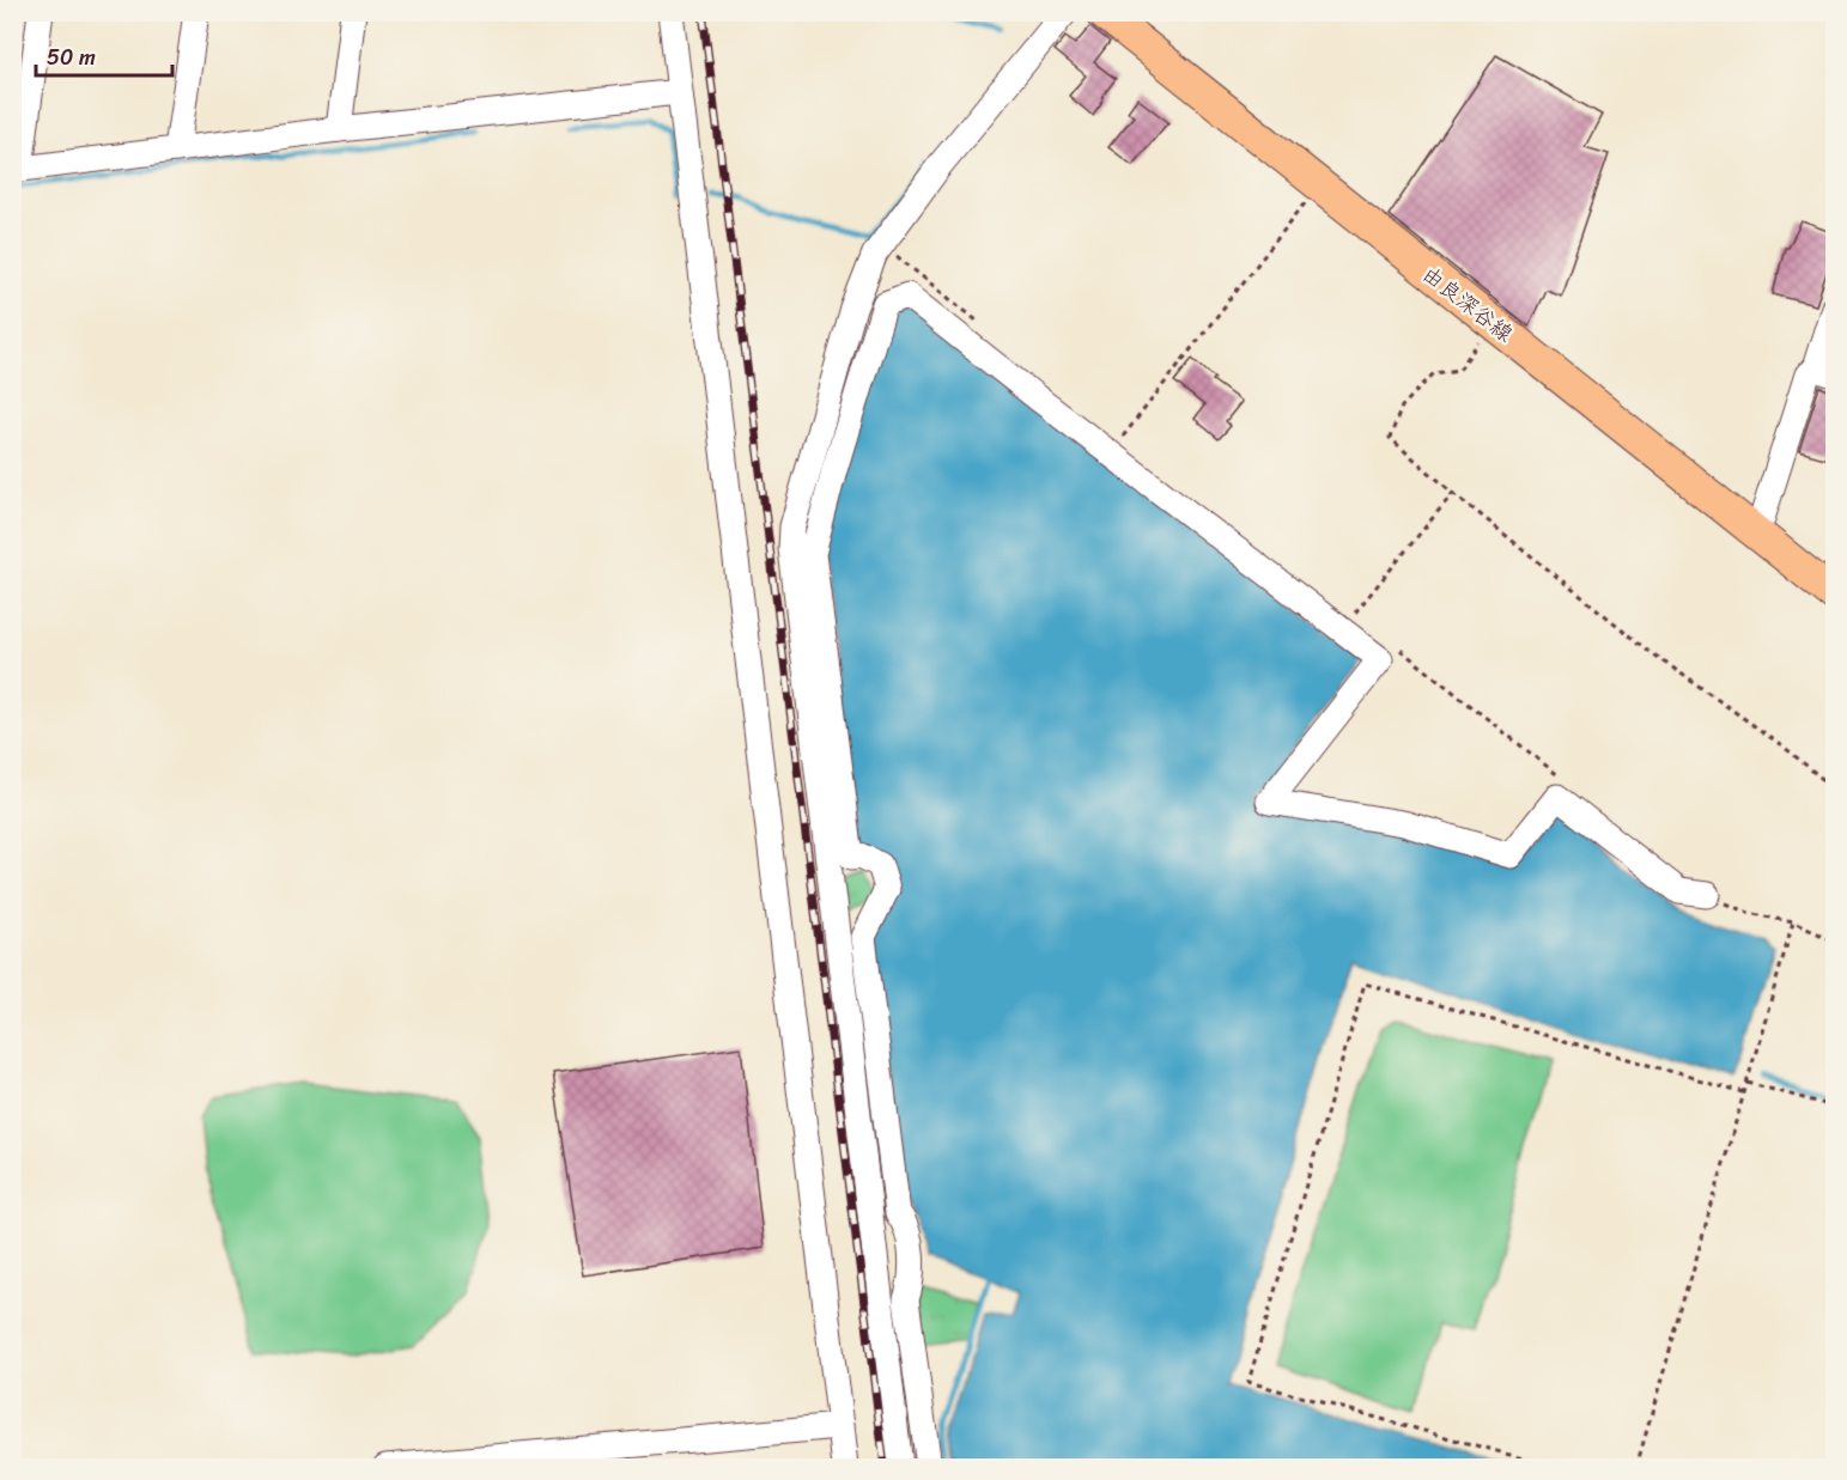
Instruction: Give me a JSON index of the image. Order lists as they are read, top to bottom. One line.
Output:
{"streets":{"main road":["由良深谷線"]},"scale_bar":"50 m"}
